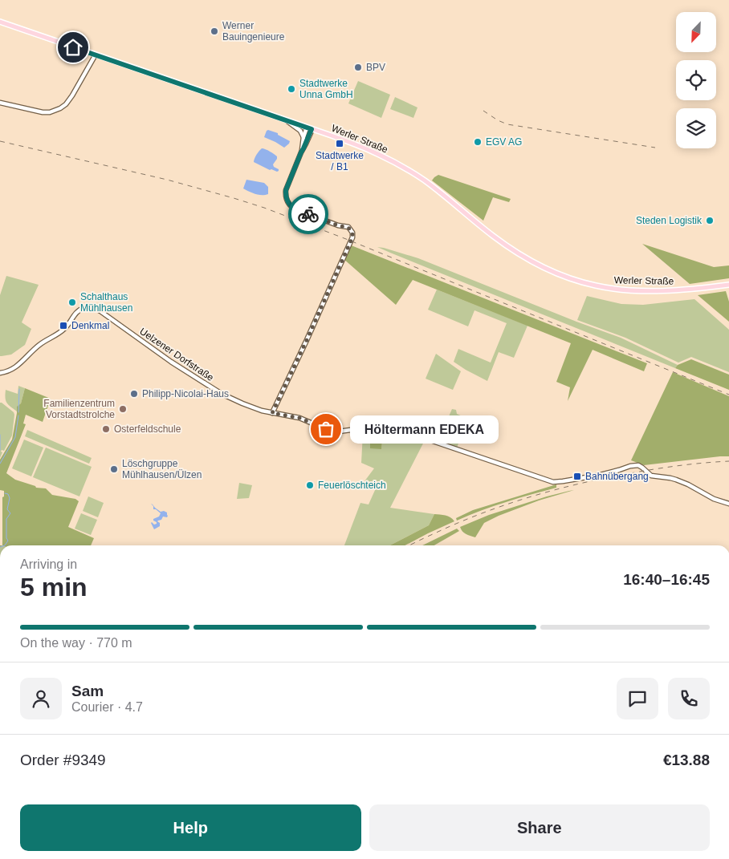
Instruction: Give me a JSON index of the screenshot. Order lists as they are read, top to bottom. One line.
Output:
{"streets":{"main road":["Werler Straße"],"street":["Uelzener Dorfstraße"]},"places":{"other":["Werner Bauingenieure","BPV","Stadtwerke Unna GmbH","EGV AG","Steden Logistik","Schalthaus Mühlhausen","Philipp-Nicolai-Haus","Familienzentrum Vorstadtstrolche","Osterfeldschule","Höltermann EDEKA","Löschgruppe Mühlhausen/Ülzen","Feuerlöschteich"],"transit":["Stadtwerke / B1","Denkmal","Bahnübergang"]},"north":"bottom left","page":{"bubble":"Höltermann EDEKA","heading":["5 min","Arriving in","16:40–16:45"],"panel":["Sam","Courier · 4.7","Order #9349","€13.88"],"bar":"On the way · 770 m","buttons":["Help","Share"]}}
